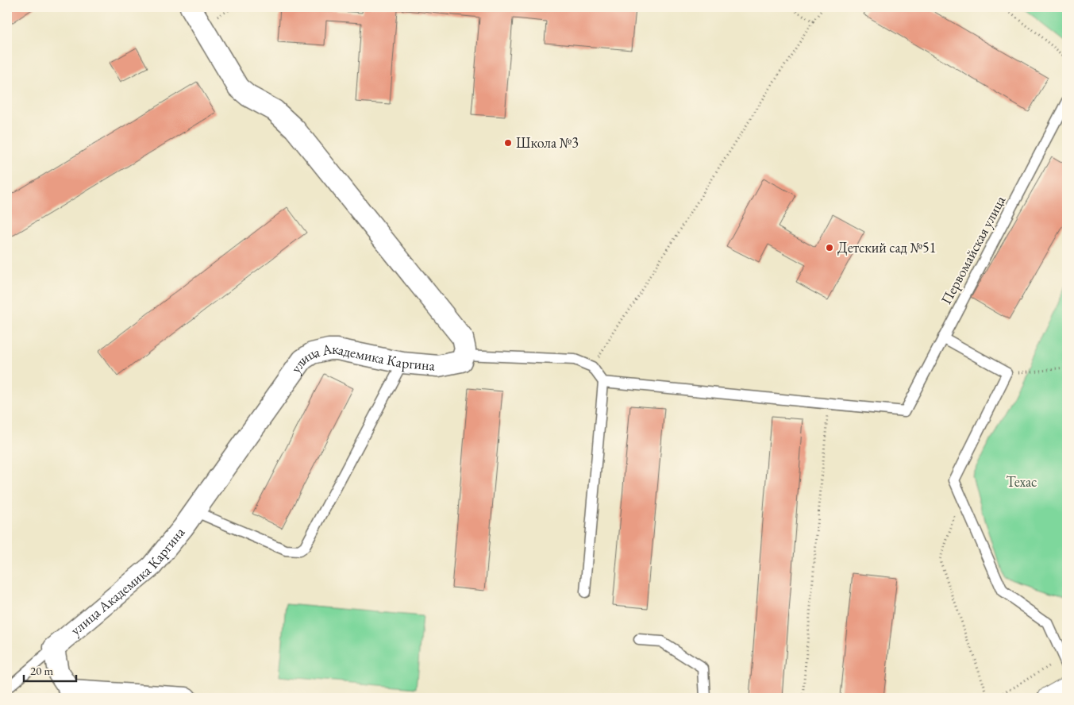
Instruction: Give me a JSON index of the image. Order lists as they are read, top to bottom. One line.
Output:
{"streets":{"street":["улица Академика Каргина"],"lane":["Первомайская улица"]},"parks":["Техас"],"places":["Школа №3","Детский сад №51"],"scale_bar":"20 m"}
